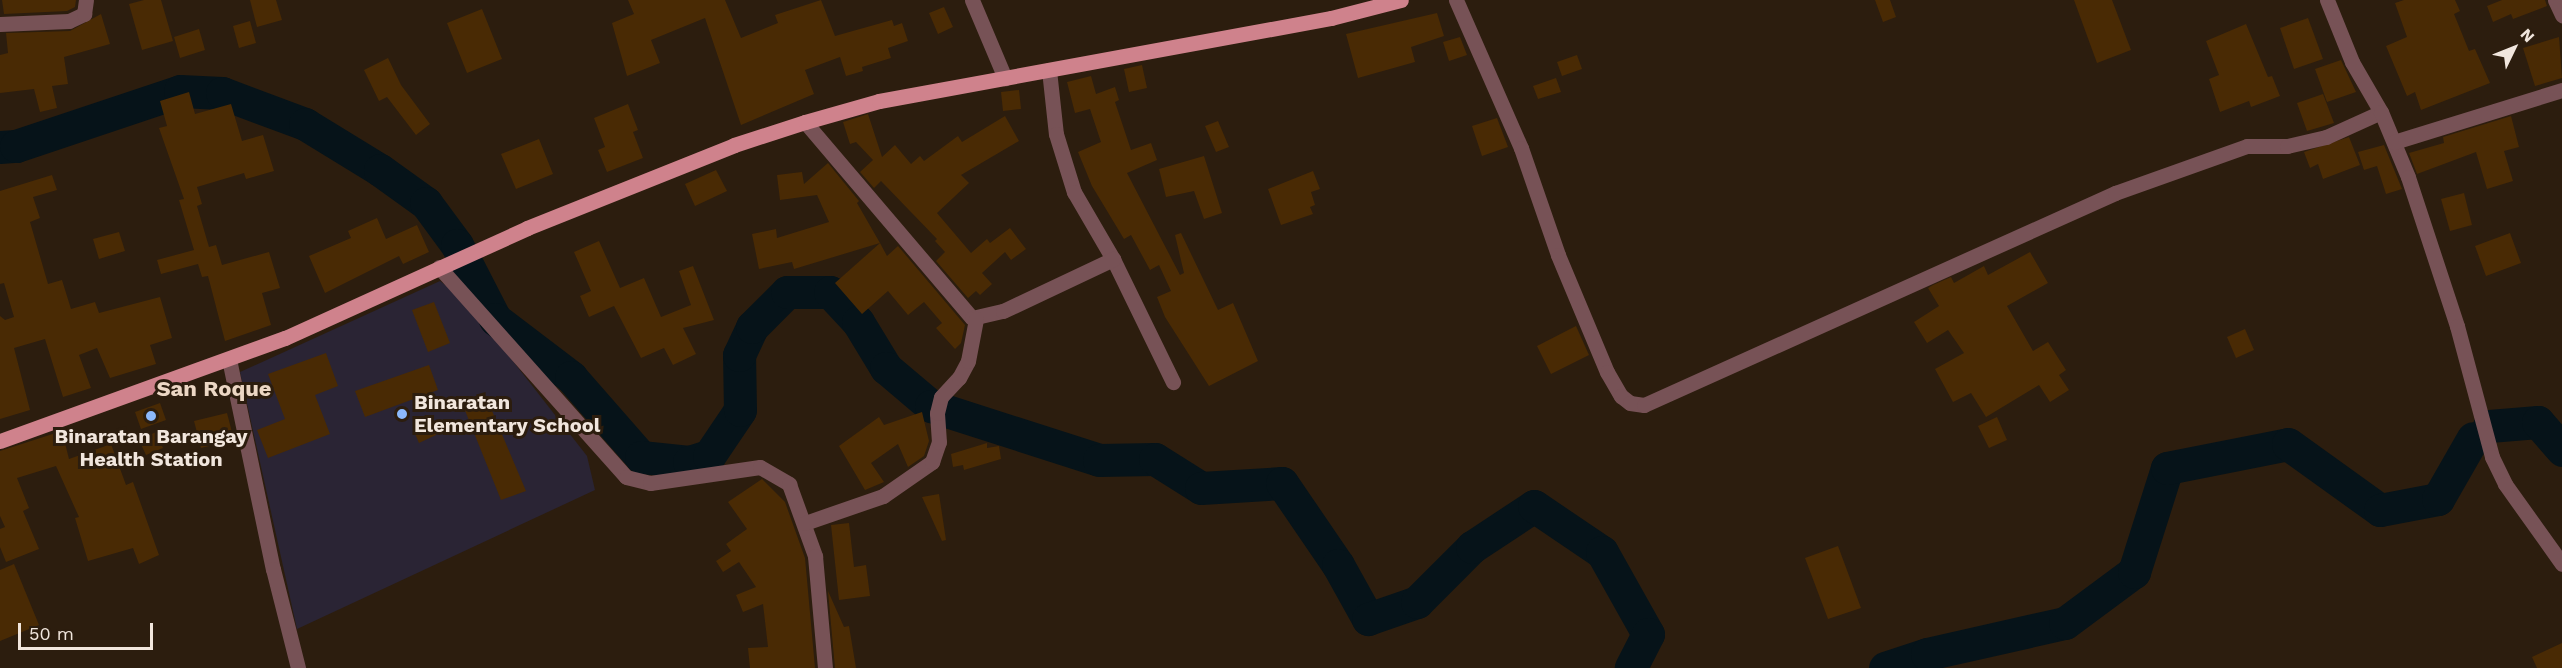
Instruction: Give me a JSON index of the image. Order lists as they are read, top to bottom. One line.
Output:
{"districts":["San Roque"],"places":["Binaratan Elementary School","Binaratan Barangay Health Station"],"scale_bar":"50 m","north":"top right"}
